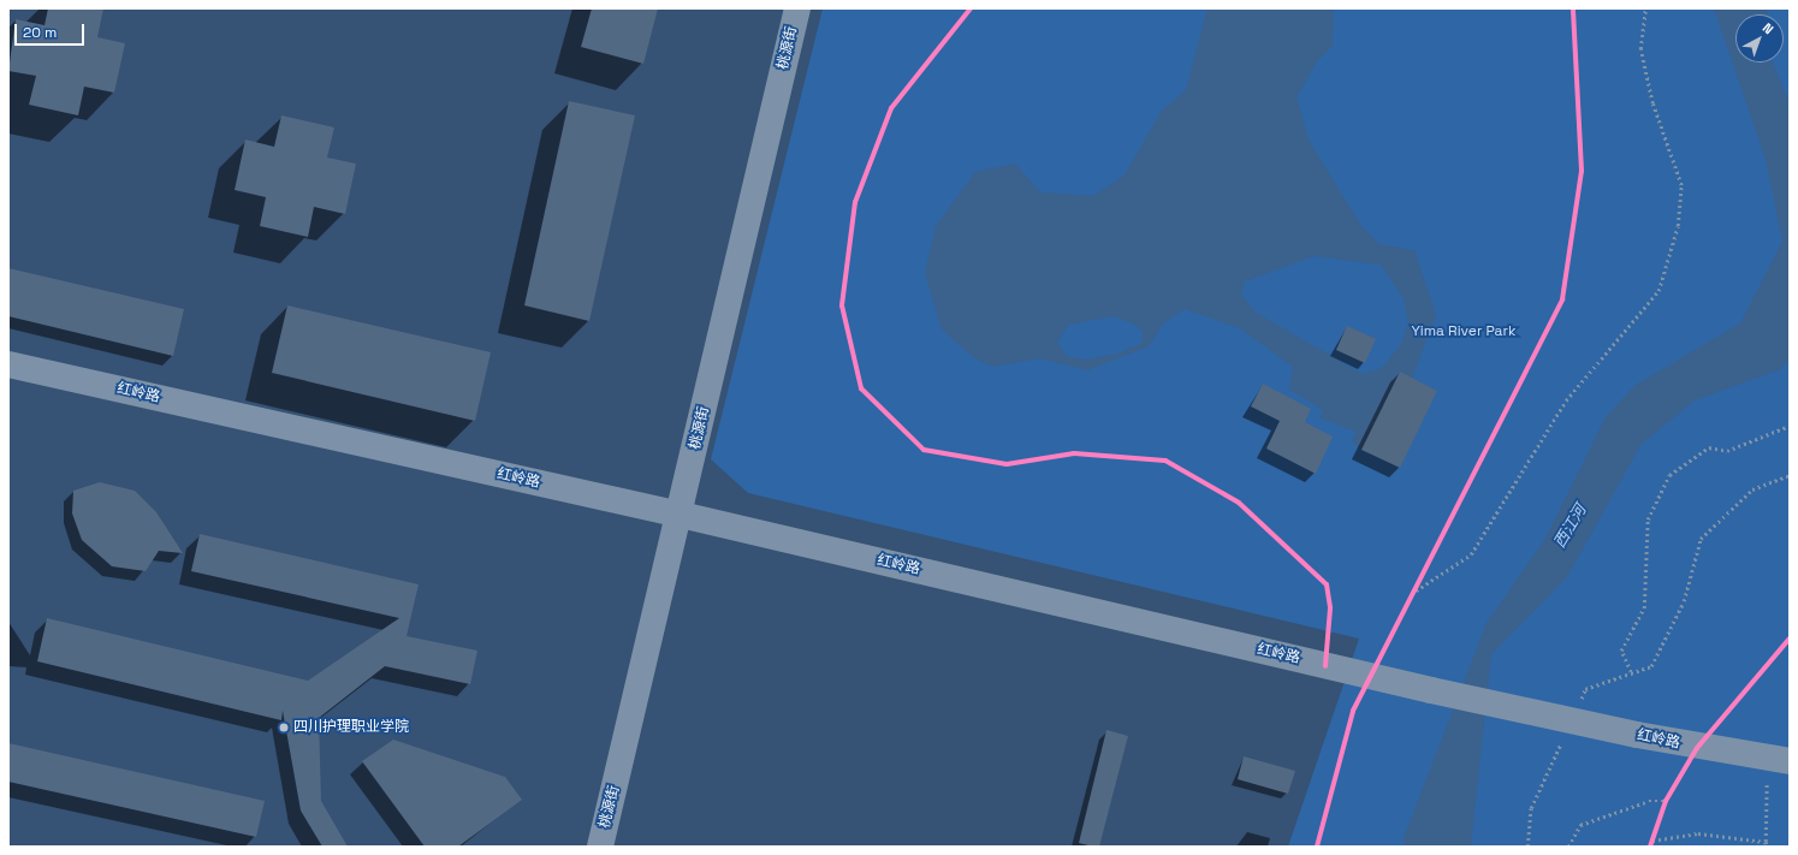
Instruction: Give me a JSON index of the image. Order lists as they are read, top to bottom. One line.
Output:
{"streets":{"street":["桃源街","红岭路"]},"crossings":[["桃源街","红岭路"]],"water":["西江河"],"parks":["Yima River Park"],"places":["四川护理职业学院"],"scale_bar":"20 m","north":"top right"}
